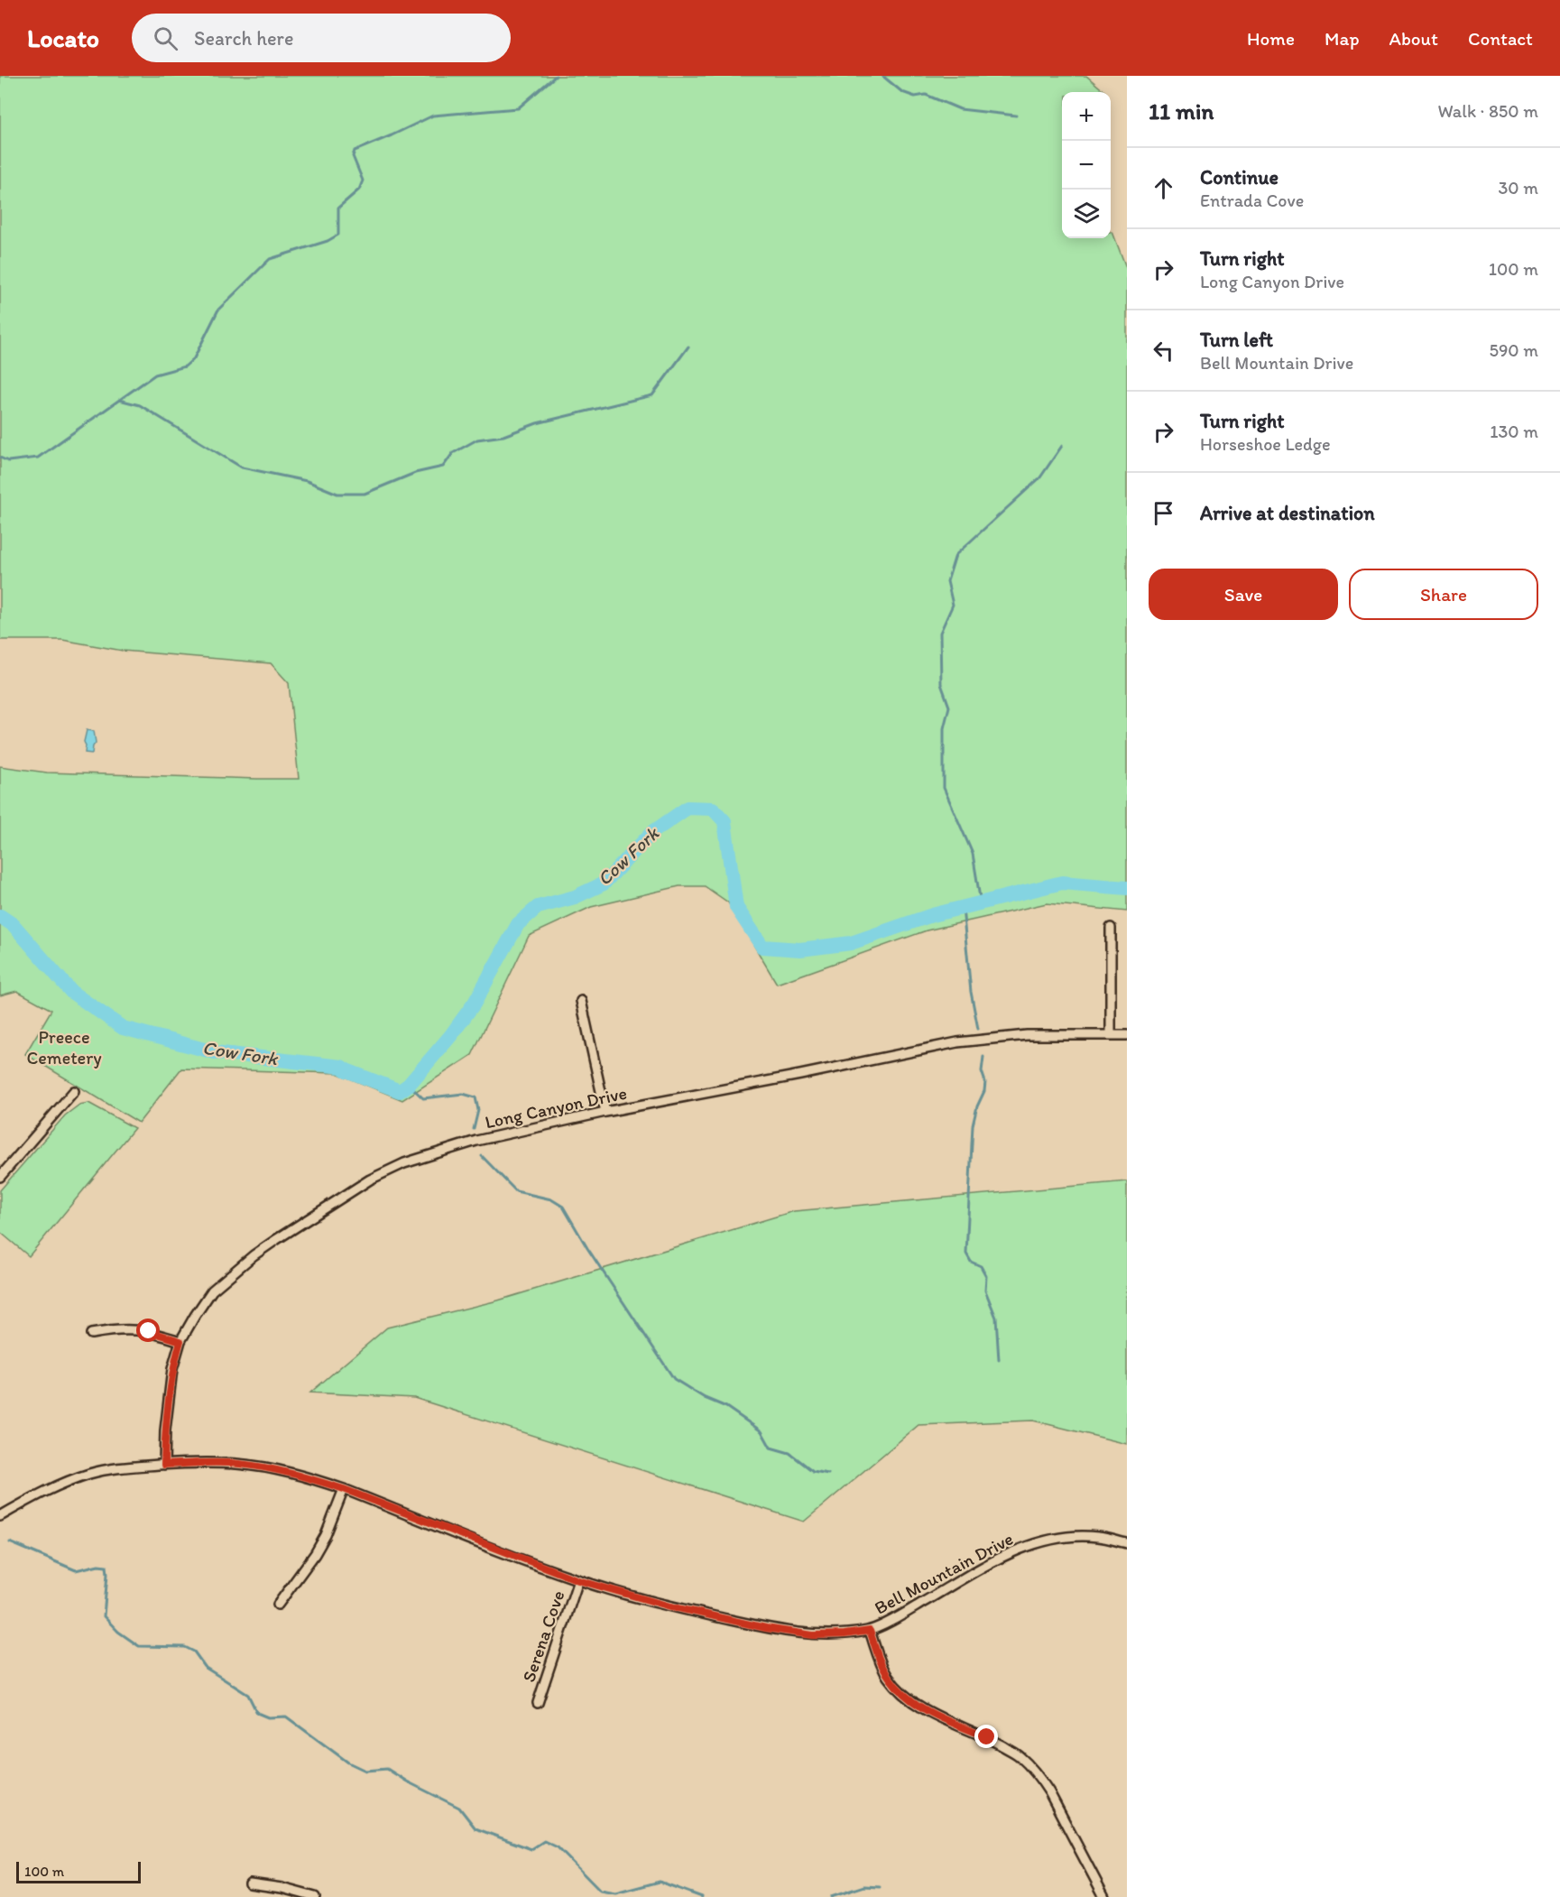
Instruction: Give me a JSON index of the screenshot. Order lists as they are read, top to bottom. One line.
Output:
{"streets":{"street":["Long Canyon Drive","Bell Mountain Drive","Serena Cove"]},"crossings":[["Long Canyon Drive","Bell Mountain Drive"],["Bell Mountain Drive","Serena Cove"]],"water":["Cow Fork"],"parks":["Preece Cemetery"],"scale_bar":"100 m","page":{"header":"Locato","search":"Search here","nav":["Home","Map","About","Contact"],"heading":["11 min","Walk · 850 m"],"map_buttons":["+","−"],"list":[["Continue","Entrada Cove","30 m"],["Turn right","Long Canyon Drive","100 m"],["Turn left","Bell Mountain Drive","590 m"],["Turn right","Horseshoe Ledge","130 m"],"Arrive at destination"],"buttons":["Save","Share"],"scale":"100 m"}}
